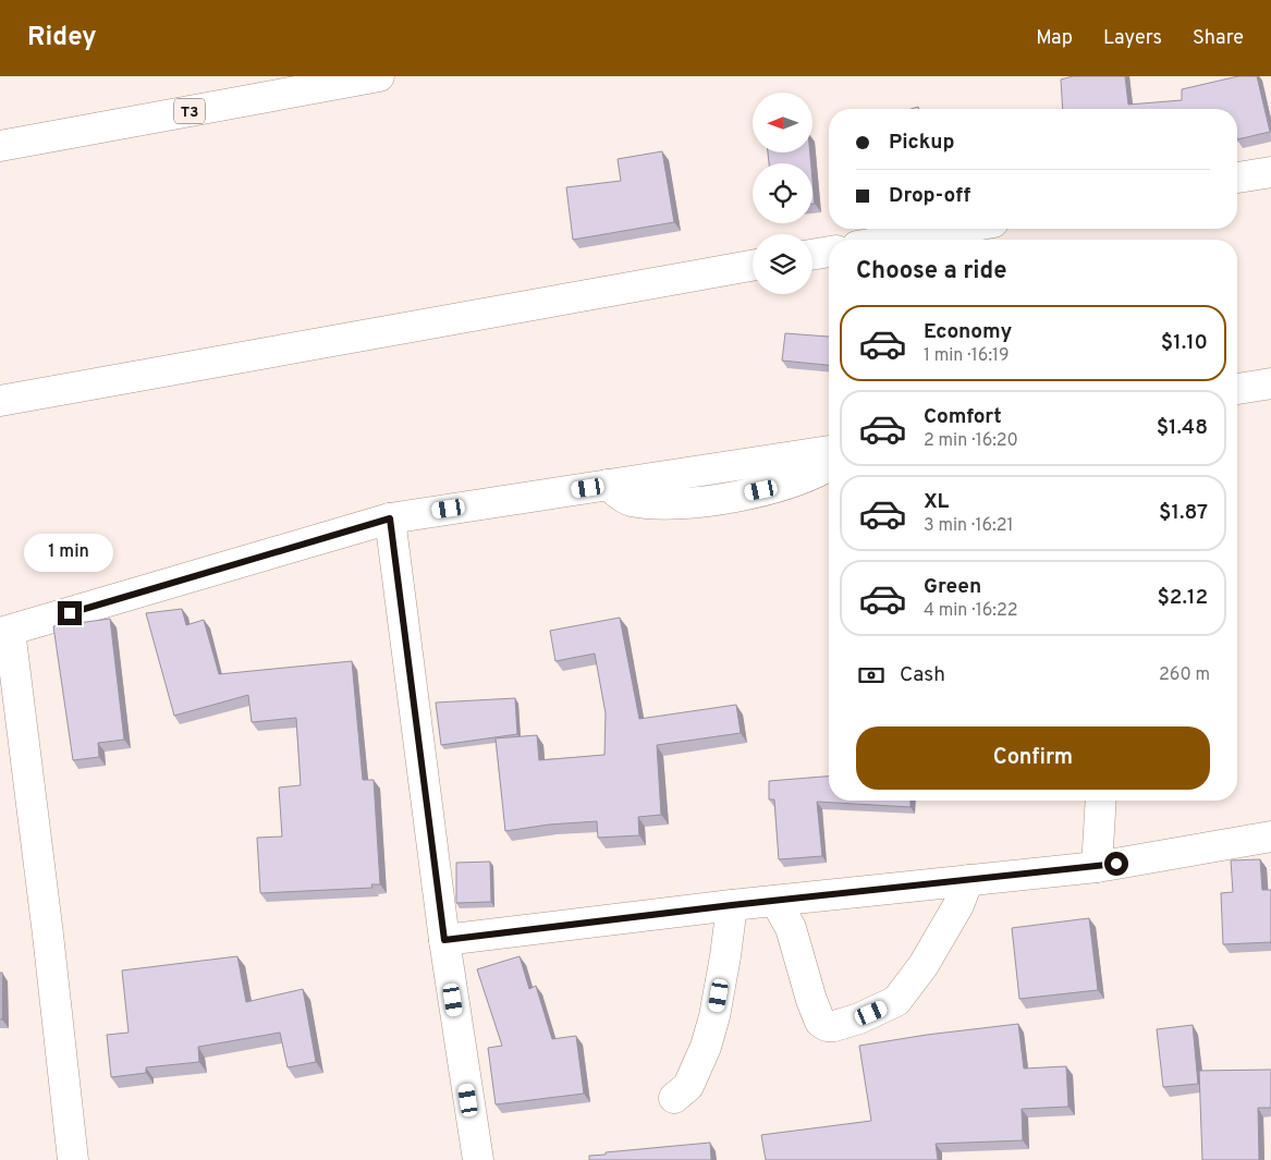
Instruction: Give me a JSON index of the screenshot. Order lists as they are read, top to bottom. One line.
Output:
{"streets":{"main road":["T3"]},"north":"left","page":{"header":"Ridey","nav":["Map","Layers","Share"],"banner":["Pickup","Drop-off"],"heading":"Choose a ride","list":[{"name":"Economy","note":"1 min · 16:19","value":"$1.10"},{"name":"Comfort","note":"2 min · 16:20","value":"$1.48"},{"name":"XL","note":"3 min · 16:21","value":"$1.87"},{"name":"Green","note":"4 min · 16:22","value":"$2.12"}],"bubble":"1 min","pay":["Cash","260 m"],"buttons":"Confirm"}}
